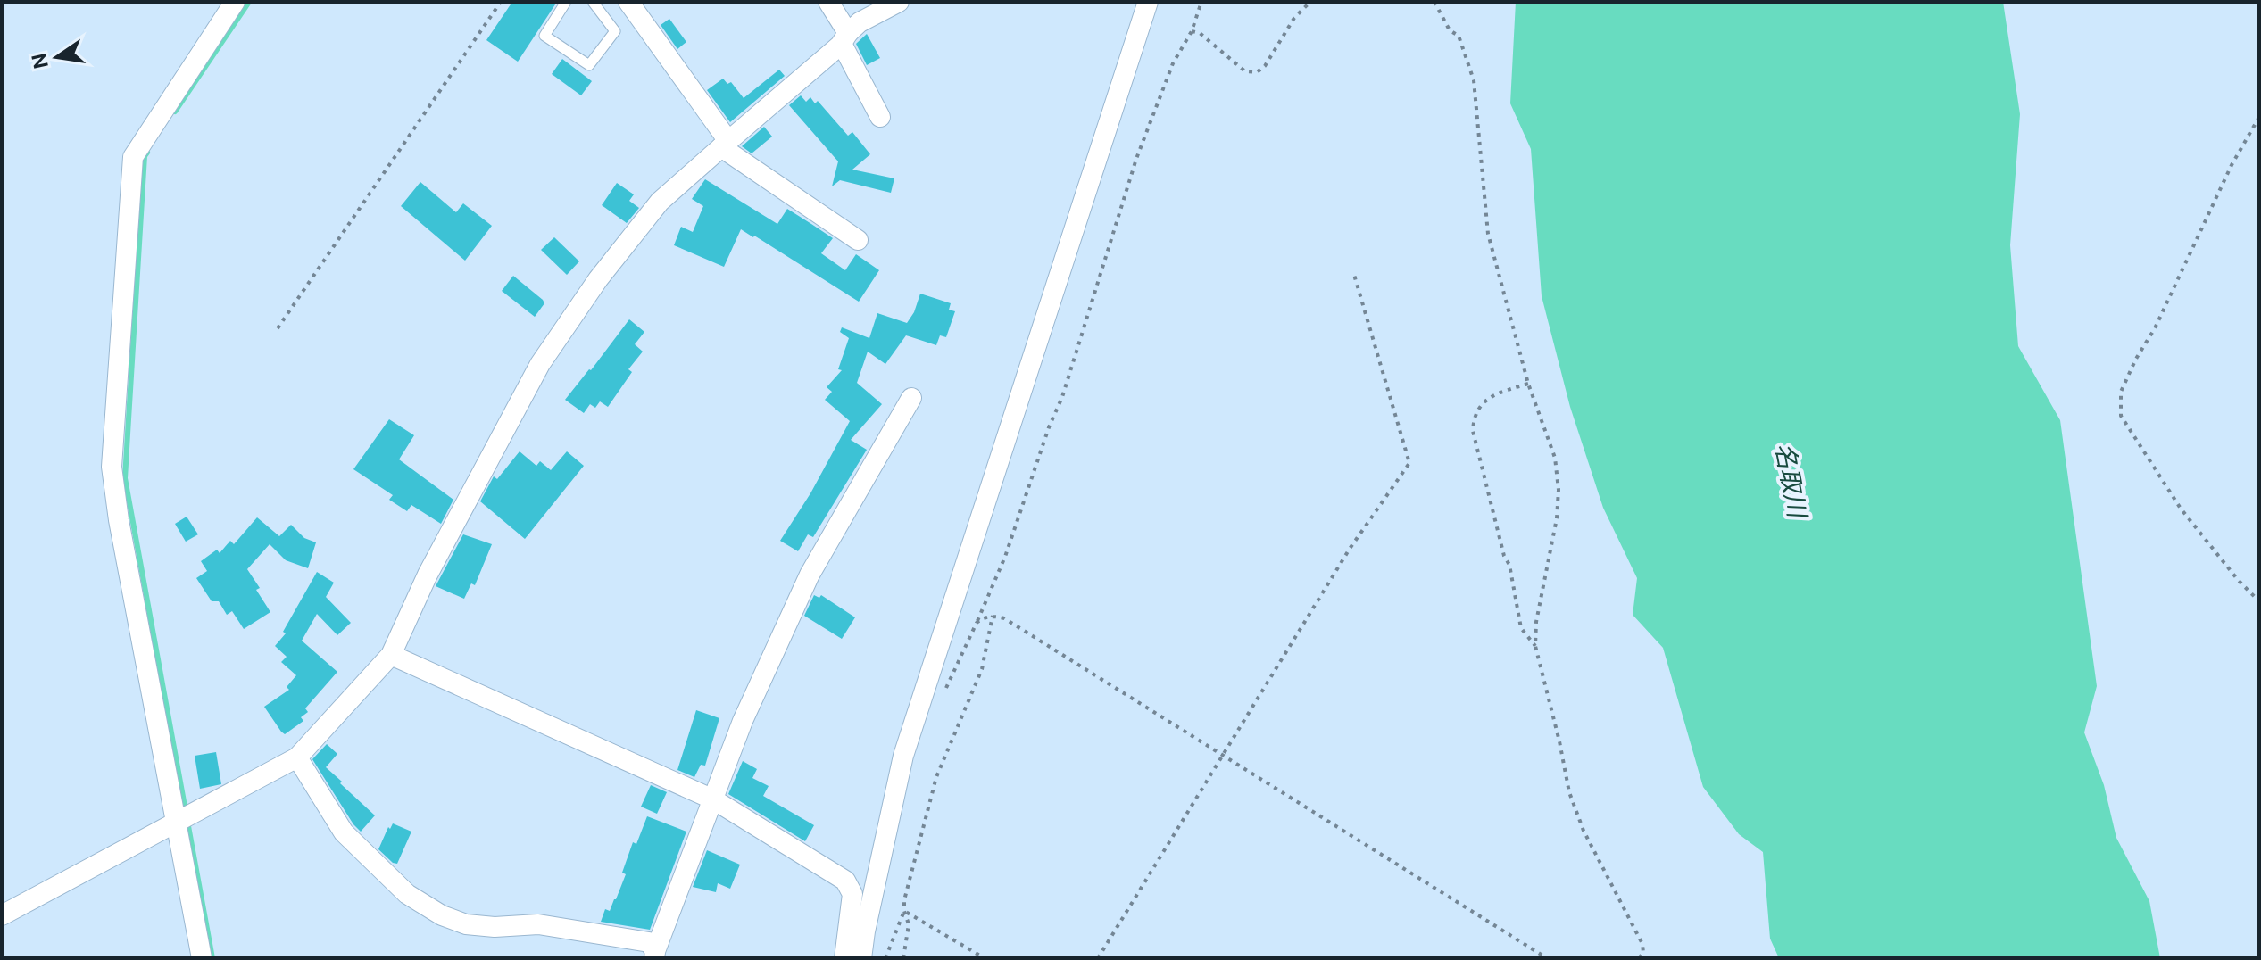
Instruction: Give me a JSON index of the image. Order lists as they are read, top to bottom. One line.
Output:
{"water":["名取川"],"north":"left"}
